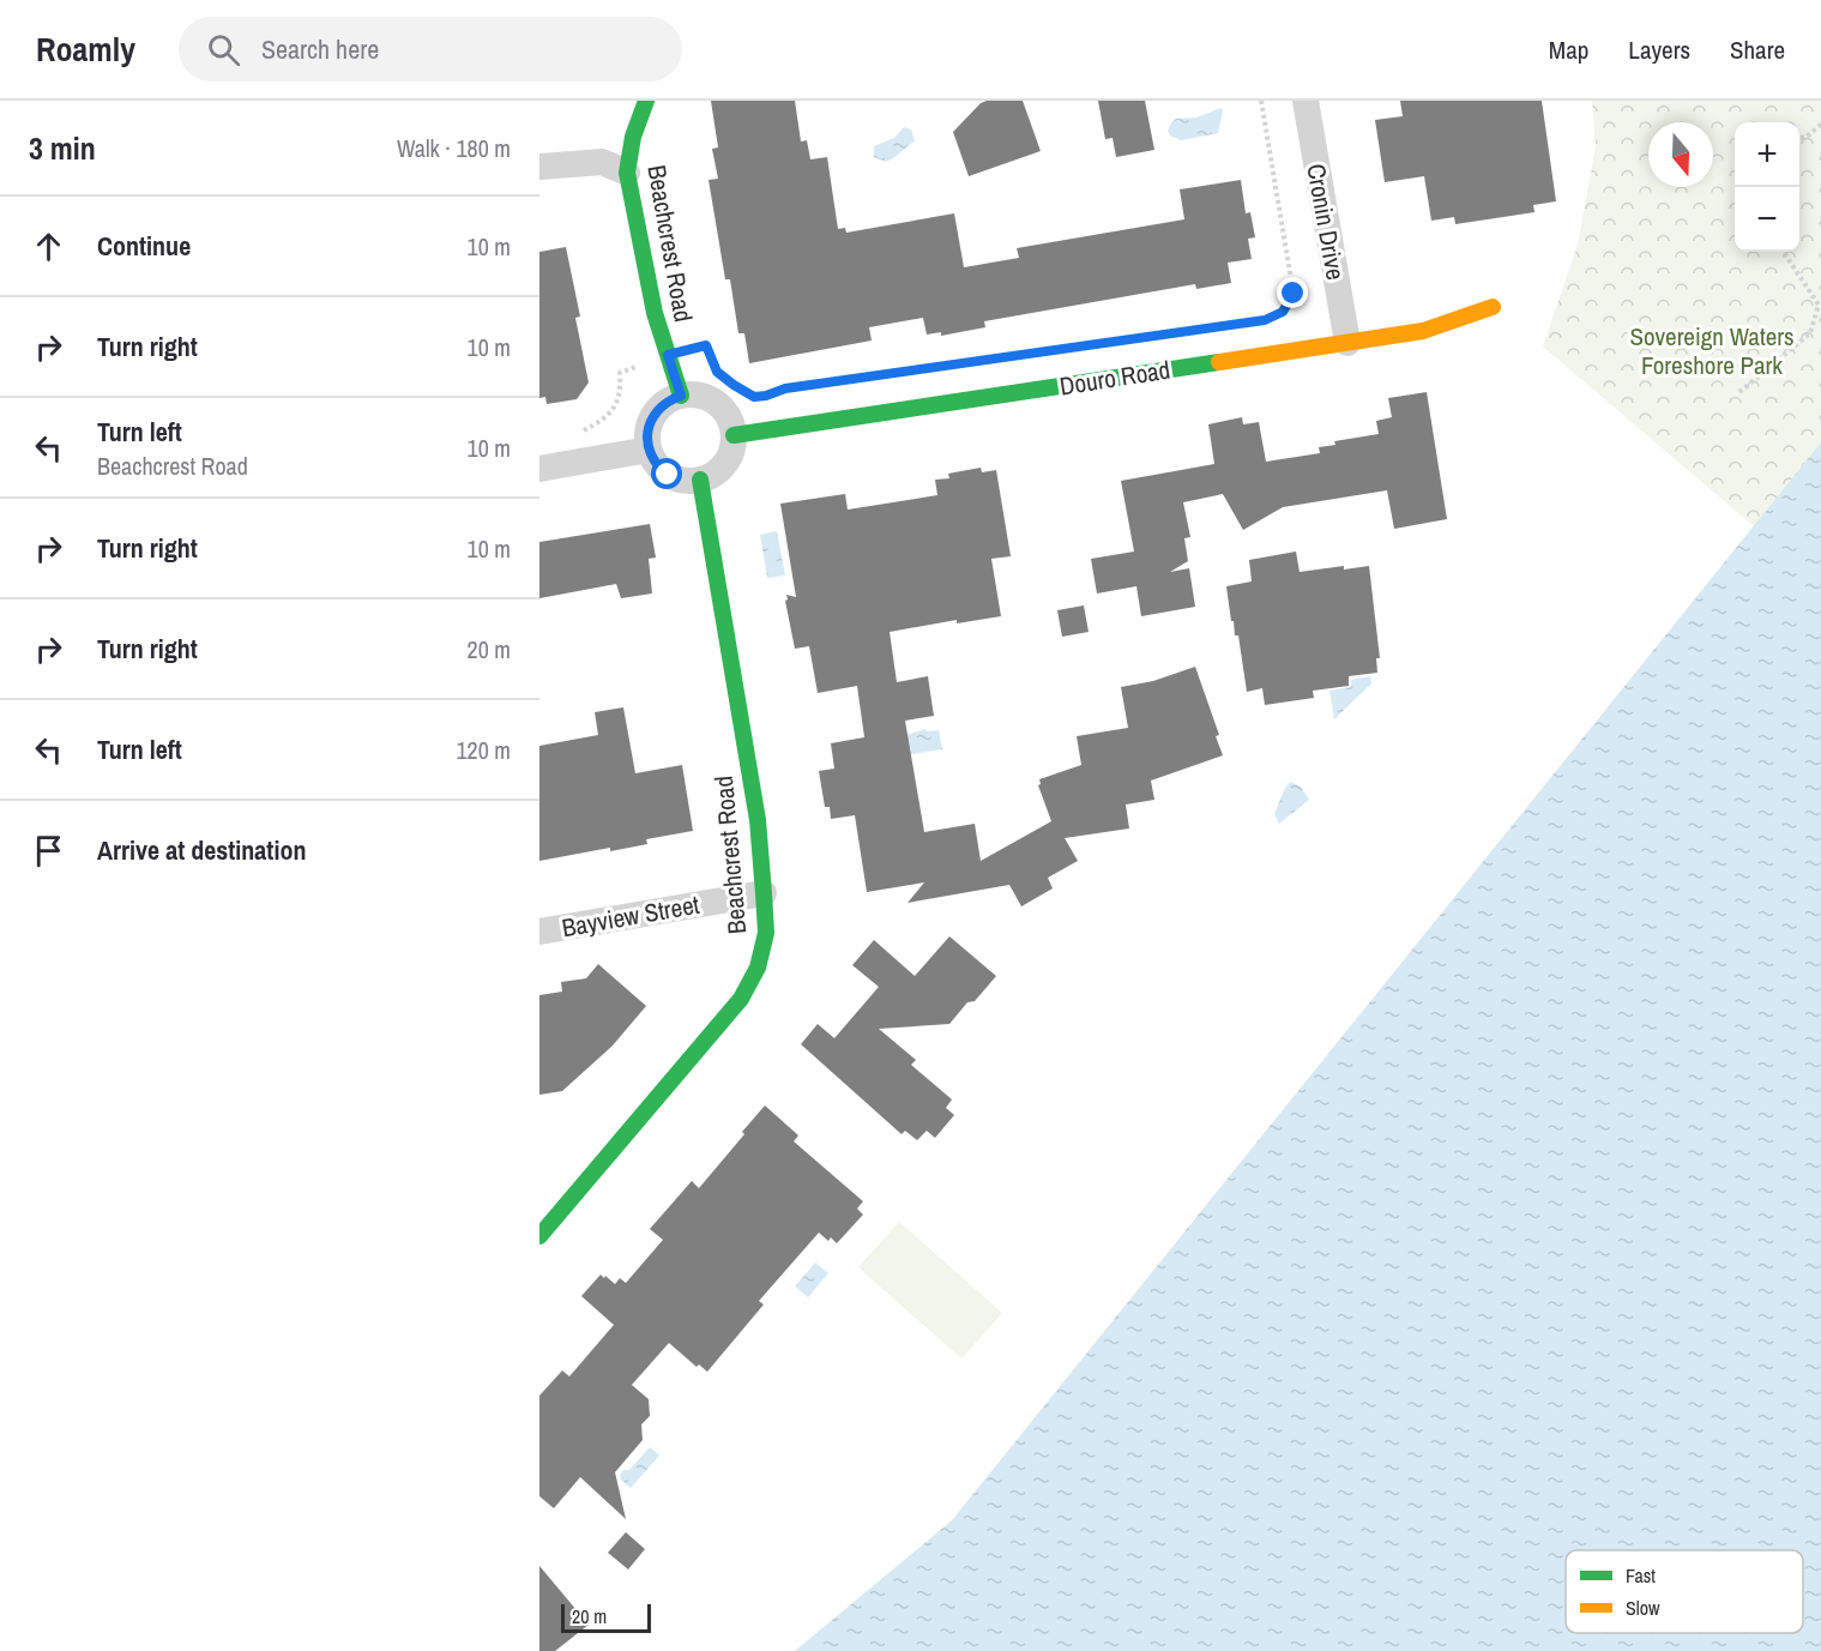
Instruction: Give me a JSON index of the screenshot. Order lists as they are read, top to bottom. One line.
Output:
{"streets":{"street":["Cronin Drive","Beachcrest Road","Douro Road","Bayview Street"]},"crossings":[["Cronin Drive","Douro Road"],["Beachcrest Road","Douro Road"],["Beachcrest Road","Bayview Street"]],"parks":["Sovereign Waters Foreshore Park"],"legend":["Fast","Slow"],"scale_bar":"20 m","north":"bottom","page":{"header":"Roamly","search":"Search here","nav":["Map","Layers","Share"],"heading":["3 min","Walk · 180 m"],"map_buttons":["+","−"],"list":[["Continue","10 m"],["Turn right","10 m"],["Turn left","Beachcrest Road","10 m"],["Turn right","10 m"],["Turn right","20 m"],["Turn left","120 m"],"Arrive at destination"],"scale":"20 m"}}
